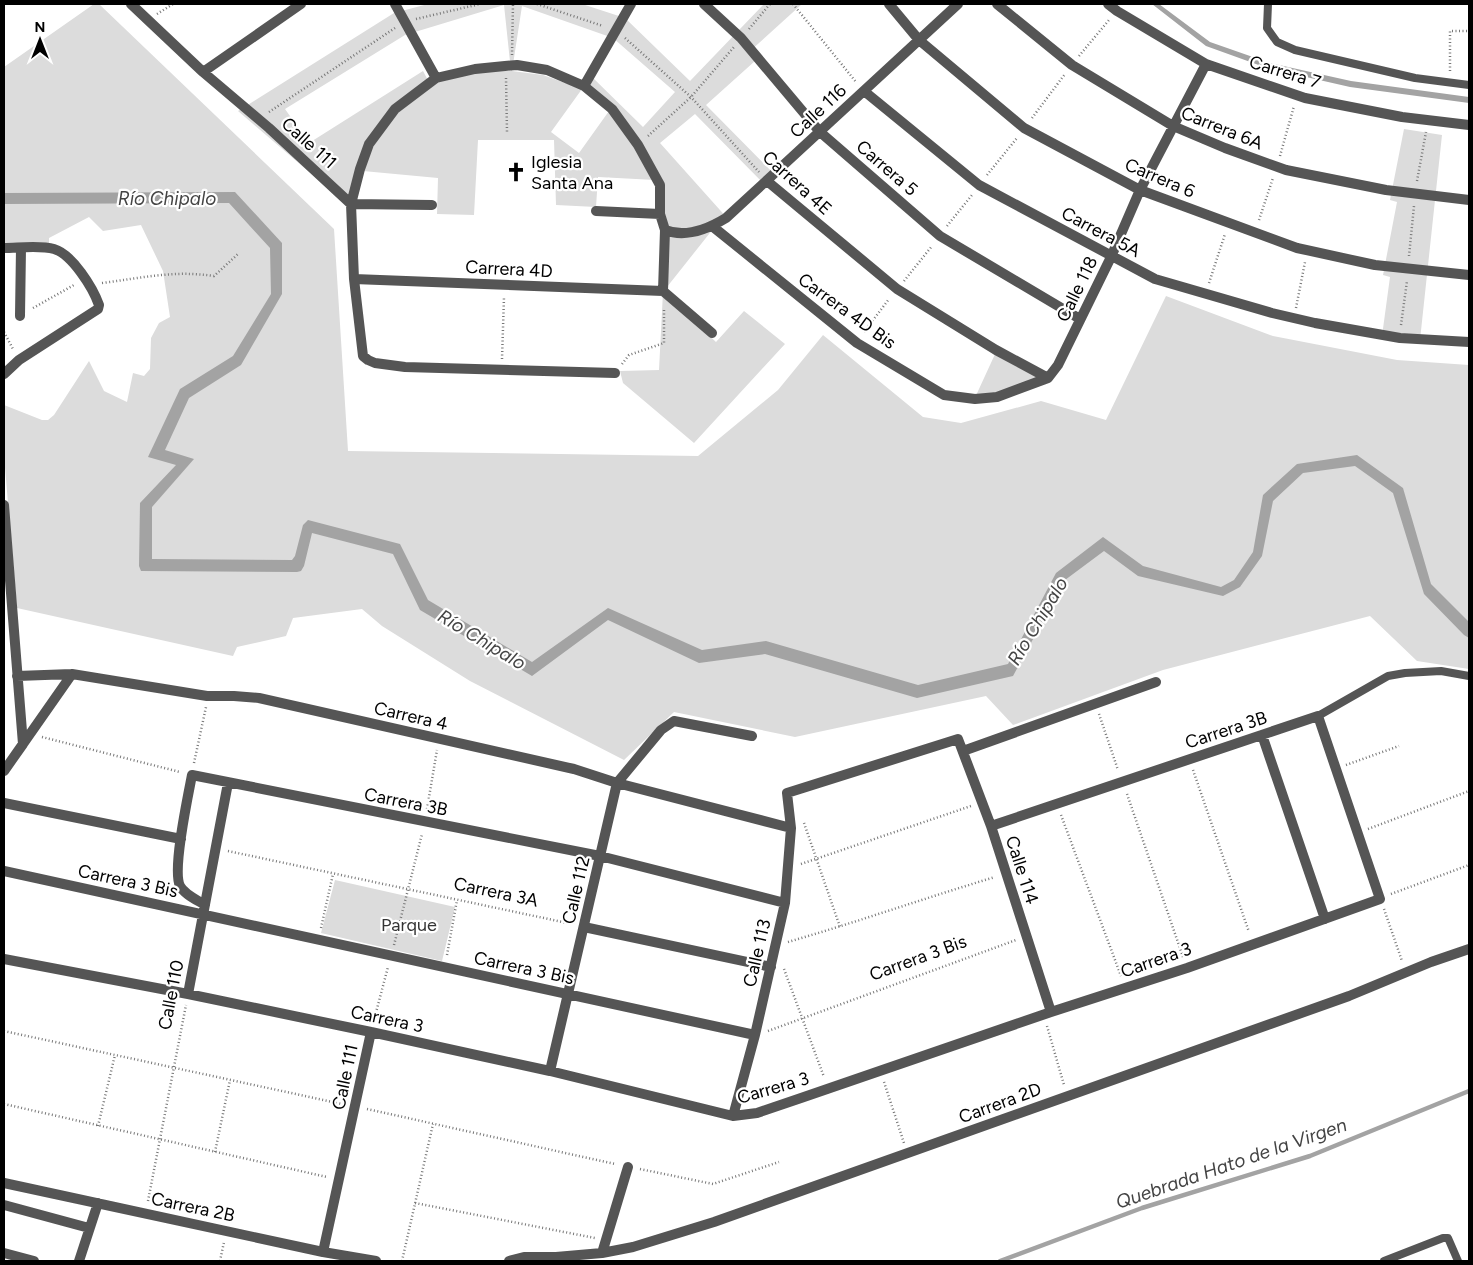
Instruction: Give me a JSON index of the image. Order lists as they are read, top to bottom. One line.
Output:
{"streets":{"street":["Carrera 7","Calle 116","Carrera 6A","Calle 111","Carrera 5","Carrera 6","Carrera 4E","Carrera 5A","Carrera 4D","Calle 118","Carrera 4D Bis","Carrera 4","Carrera 3B","Calle 114","Carrera 3 Bis","Calle 112","Calle 113","Carrera 3","Calle 110","Carrera 2D","Carrera 2B"],"path":["Carrera 3A"]},"crossings":[["Carrera 7","Calle 118"],["Calle 116","Carrera 5"],["Calle 116","Carrera 6"],["Calle 116","Carrera 4E"],["Calle 116","Carrera 5A"],["Calle 116","Carrera 4D Bis"],["Carrera 6A","Calle 118"],["Calle 111","Carrera 4"],["Calle 111","Carrera 3B"],["Calle 111","Carrera 3 Bis"],["Calle 111","Carrera 3A"],["Calle 111","Carrera 3"],["Calle 111","Carrera 2B"],["Carrera 5","Calle 118"],["Carrera 6","Calle 118"],["Carrera 4E","Calle 118"],["Carrera 4E","Carrera 4D Bis"],["Carrera 5A","Calle 118"],["Calle 118","Carrera 4D Bis"],["Carrera 4","Calle 112"],["Carrera 4","Calle 113"],["Carrera 3B","Calle 114"],["Carrera 3B","Calle 112"],["Carrera 3B","Calle 113"],["Carrera 3B","Calle 110"],["Calle 114","Carrera 3 Bis"],["Calle 114","Calle 113"],["Calle 114","Carrera 3"],["Carrera 3 Bis","Calle 112"],["Carrera 3 Bis","Calle 113"],["Carrera 3 Bis","Calle 110"],["Calle 112","Carrera 3A"],["Calle 112","Carrera 3"],["Carrera 3A","Calle 110"],["Calle 113","Carrera 3"],["Carrera 3","Calle 110"],["Calle 110","Carrera 2B"]],"water":["Río Chipalo","Quebrada Hato de la Virgen"],"parks":["Parque"],"places":{"church":["Iglesia Santa Ana"]},"north":"top"}
